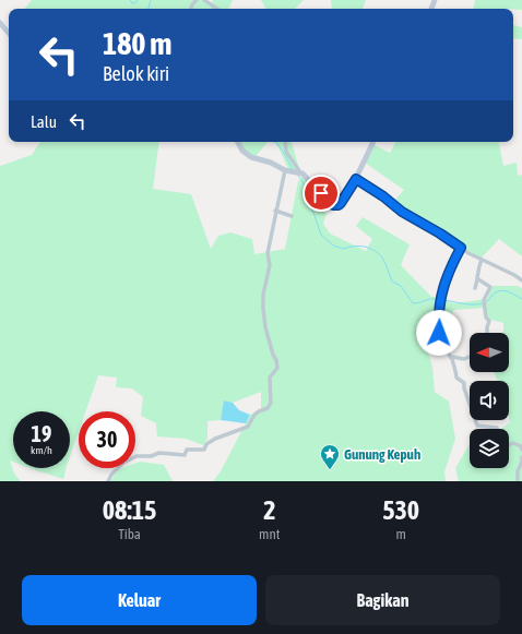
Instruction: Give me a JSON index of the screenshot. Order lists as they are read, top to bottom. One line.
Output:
{"places":{"place":["Gunung Kepuh"]},"north":"left","page":{"turn":["180 m","Belok kiri"],"then":"Lalu","speed":"19 km/h","limit":"30","eta":["08:15","Tiba","2","mnt","530","m"],"buttons":["Keluar","Bagikan"]}}
